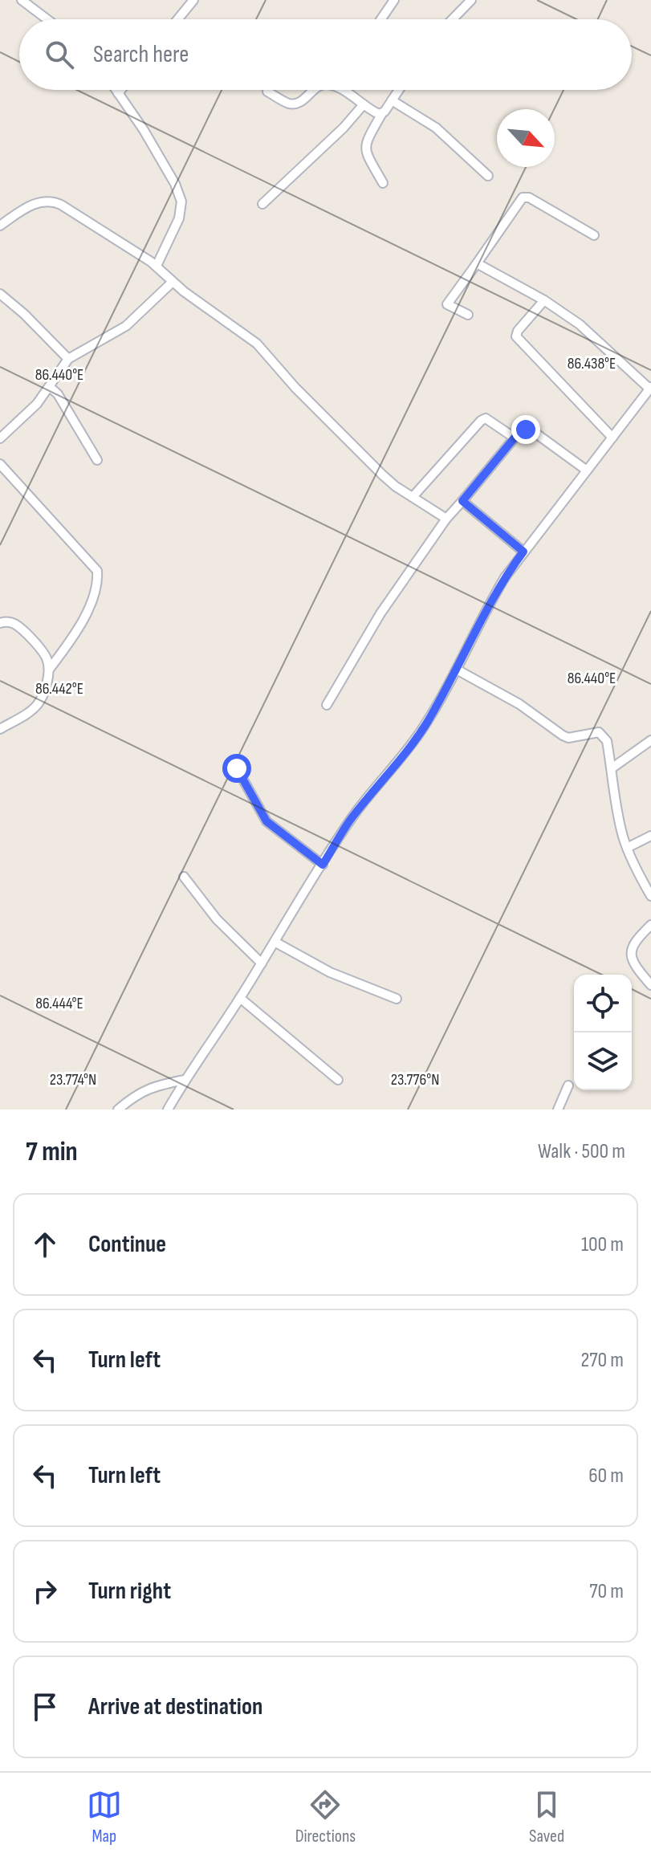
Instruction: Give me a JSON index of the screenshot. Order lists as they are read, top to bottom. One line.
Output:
{"north":"bottom right","page":{"search":"Search here","heading":["7 min","Walk · 500 m"],"list":[["Continue","100 m"],["Turn left","270 m"],["Turn left","60 m"],["Turn right","70 m"],"Arrive at destination"],"nav":["Map","Directions","Saved"]},"coordinates":["86.438°E","86.440°E","86.442°E","86.444°E","23.774°N","23.776°N"]}
